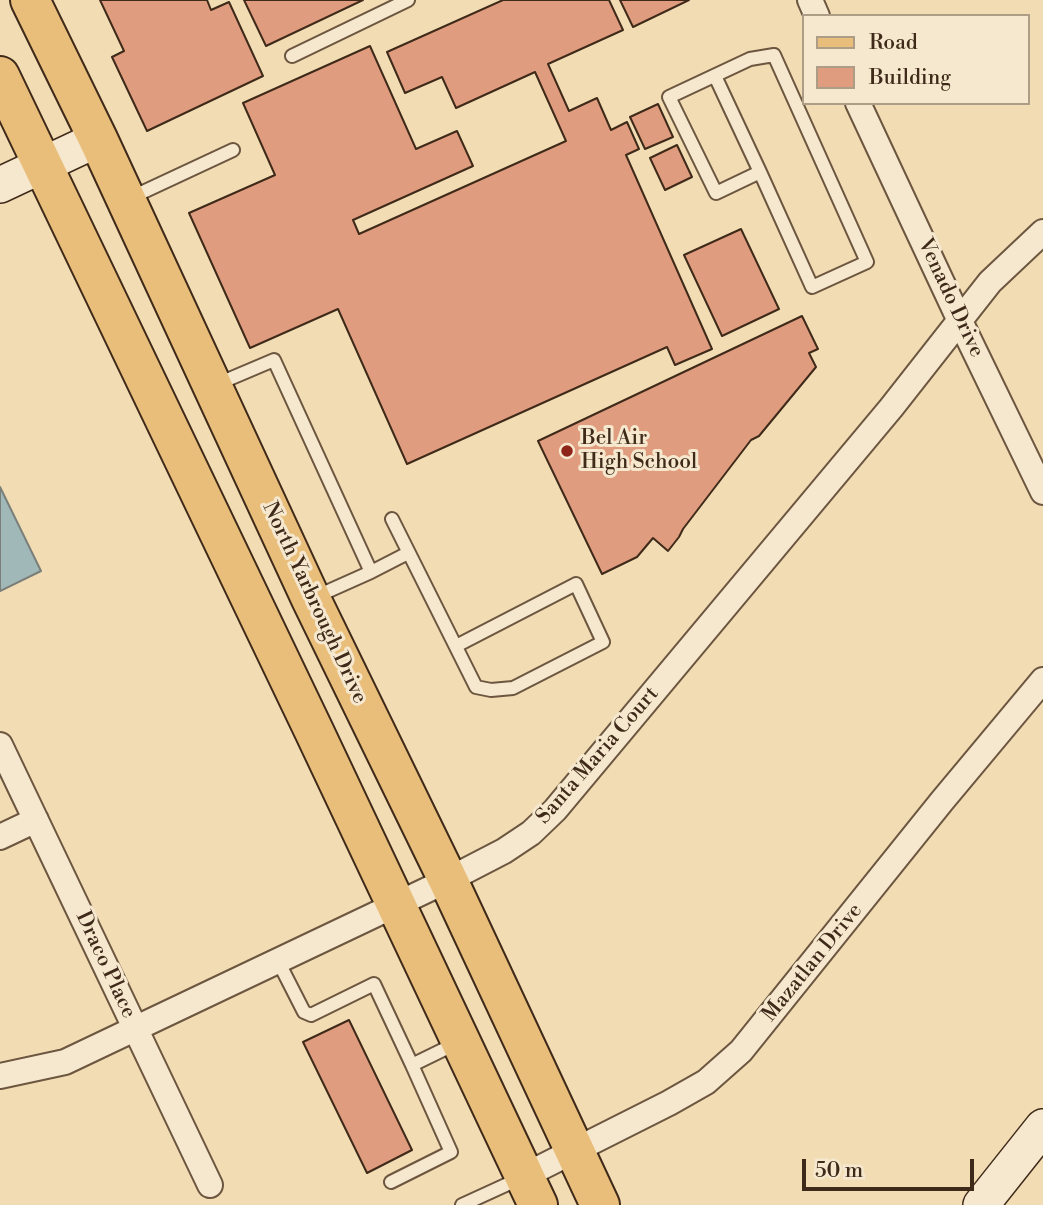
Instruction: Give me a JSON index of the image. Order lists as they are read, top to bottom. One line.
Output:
{"streets":{"main road":["North Yarbrough Drive"],"street":["Venado Drive","Santa Maria Court","Mazatlan Drive","Draco Place"]},"crossings":[["Venado Drive","Santa Maria Court"],["North Yarbrough Drive","Santa Maria Court"],["North Yarbrough Drive","Mazatlan Drive"],["Santa Maria Court","Draco Place"]],"places":["Bel Air High School"],"legend":["Road","Building"],"scale_bar":"50 m"}
